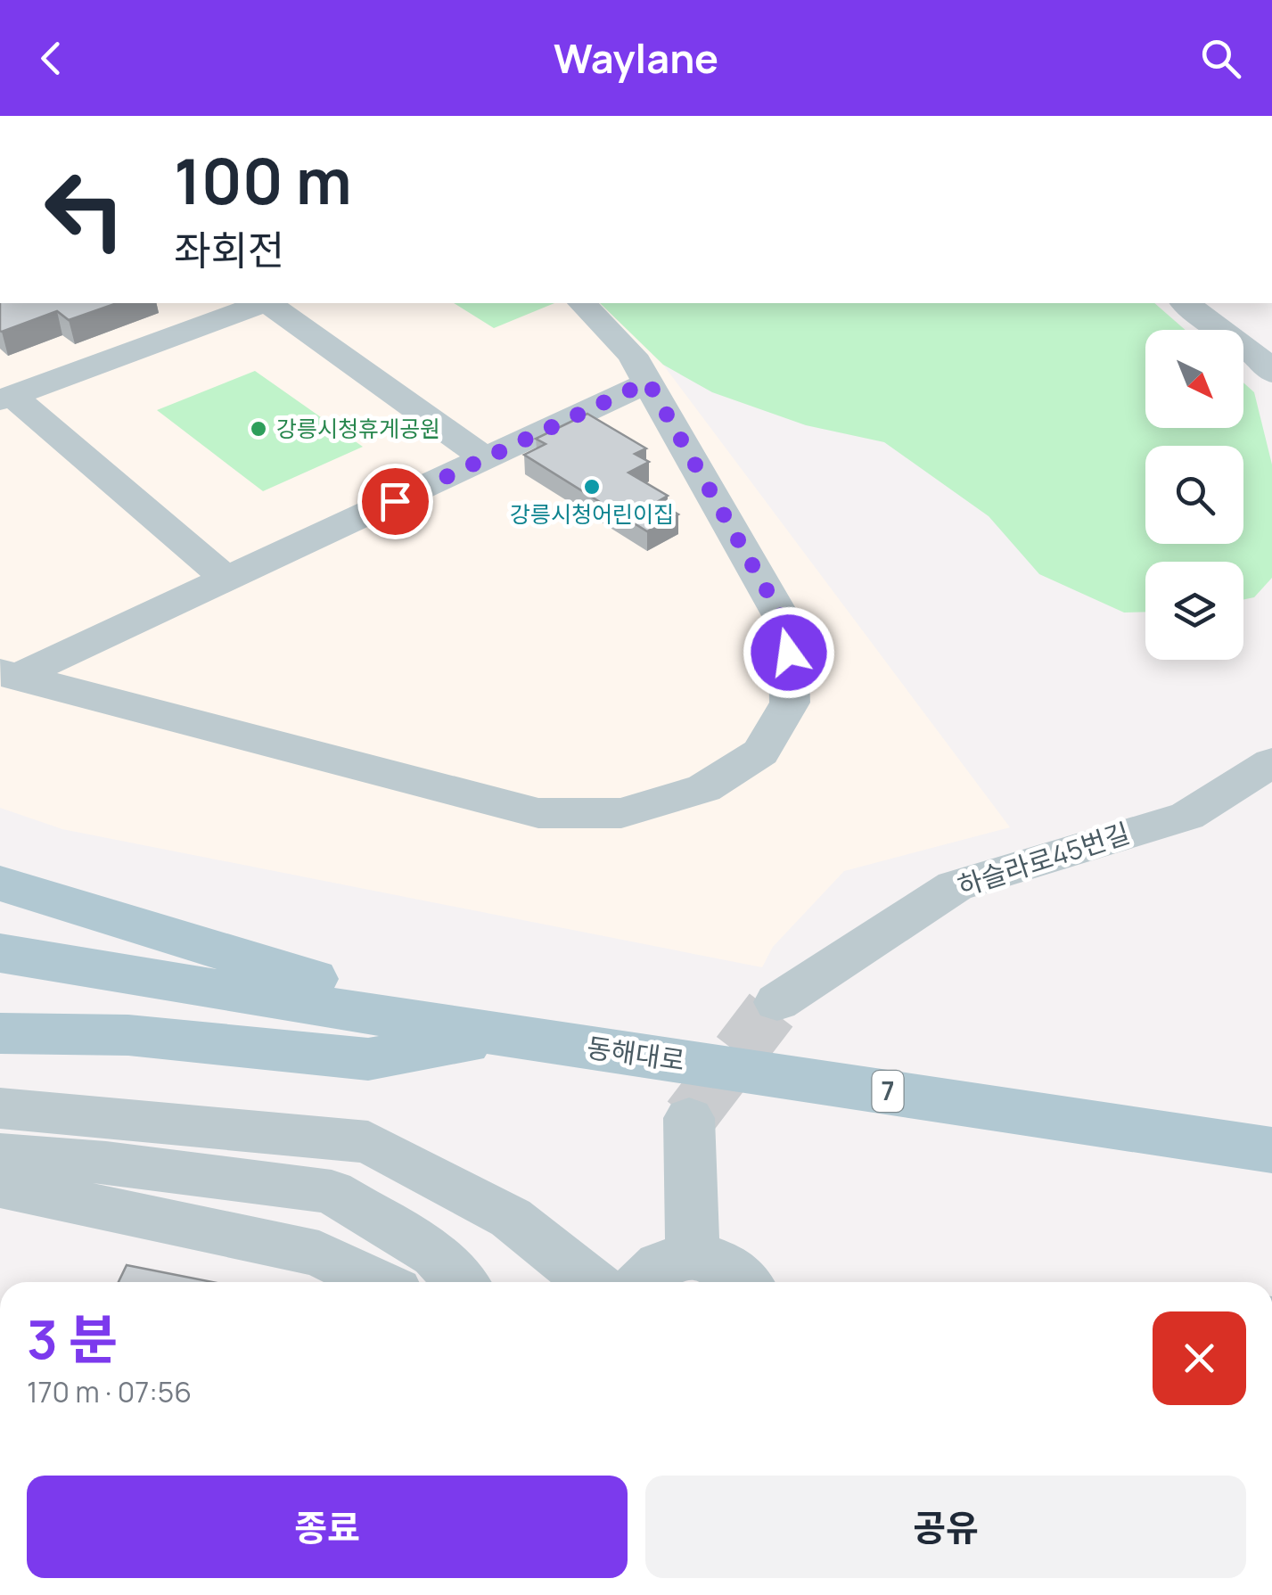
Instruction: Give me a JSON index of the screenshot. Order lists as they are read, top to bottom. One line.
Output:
{"streets":{"main road":["동해대로","7"],"street":["하슬라로45번길"]},"places":["강릉시청휴게공원","강릉시청어린이집"],"north":"bottom right","page":{"header":"Waylane","turn":["100 m","좌회전"],"heading":["3 분","170 m · 07:56"],"buttons":["종료","공유"]}}
